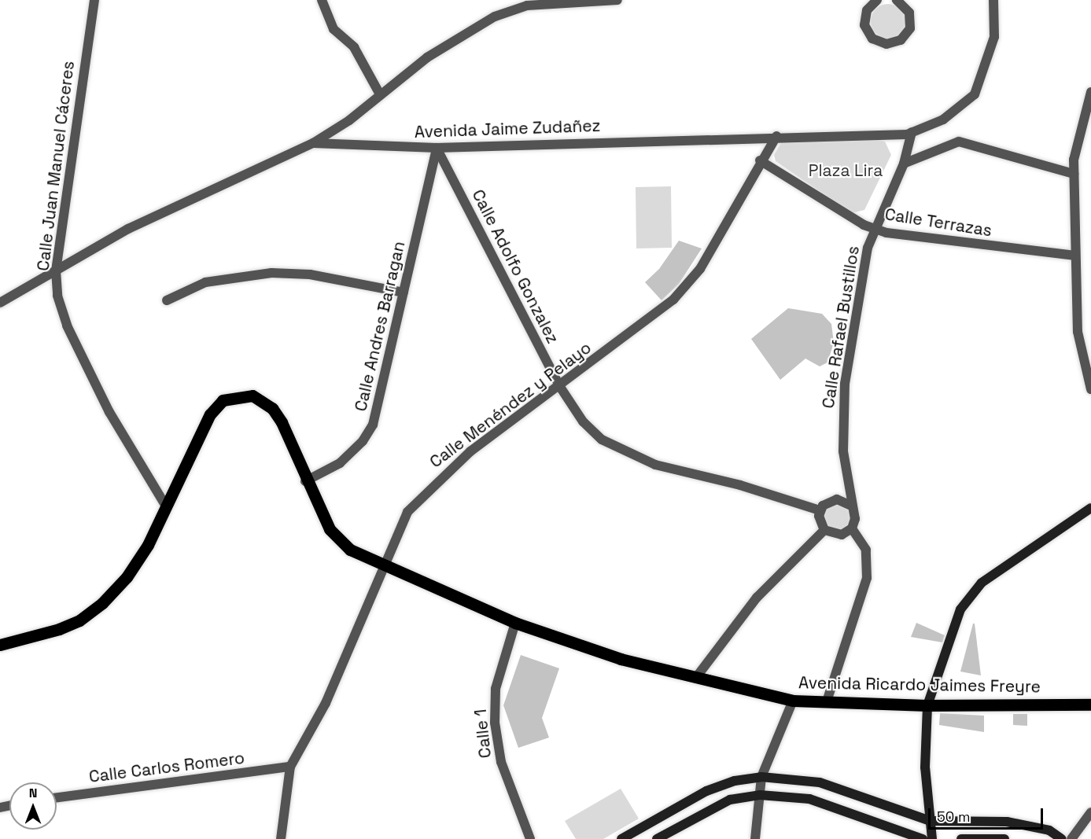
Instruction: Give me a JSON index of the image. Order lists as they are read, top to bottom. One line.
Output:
{"streets":{"main road":["Avenida Ricardo Jaimes Freyre"],"street":["Avenida Jaime Zudañez","Calle Juan Manuel Cáceres","Calle Terrazas","Calle Adolfo Gonzalez","Calle Andres Barragan","Calle Rafael Bustillos","Calle Menéndez y Pelayo","Calle 1","Calle Carlos Romero"]},"crossings":[["Avenida Jaime Zudañez","Calle Juan Manuel Cáceres"],["Avenida Jaime Zudañez","Calle Adolfo Gonzalez"],["Avenida Jaime Zudañez","Calle Andres Barragan"],["Avenida Jaime Zudañez","Calle Rafael Bustillos"],["Avenida Jaime Zudañez","Calle Menéndez y Pelayo"],["Calle Juan Manuel Cáceres","Avenida Ricardo Jaimes Freyre"],["Calle Terrazas","Calle Rafael Bustillos"],["Calle Terrazas","Calle Menéndez y Pelayo"],["Calle Adolfo Gonzalez","Calle Andres Barragan"],["Calle Adolfo Gonzalez","Calle Rafael Bustillos"],["Calle Adolfo Gonzalez","Calle Menéndez y Pelayo"],["Calle Andres Barragan","Avenida Ricardo Jaimes Freyre"],["Calle Menéndez y Pelayo","Avenida Ricardo Jaimes Freyre"],["Calle Menéndez y Pelayo","Calle Carlos Romero"],["Avenida Ricardo Jaimes Freyre","Calle 1"]],"parks":["Plaza Lira"],"scale_bar":"50 m","north":"top"}
